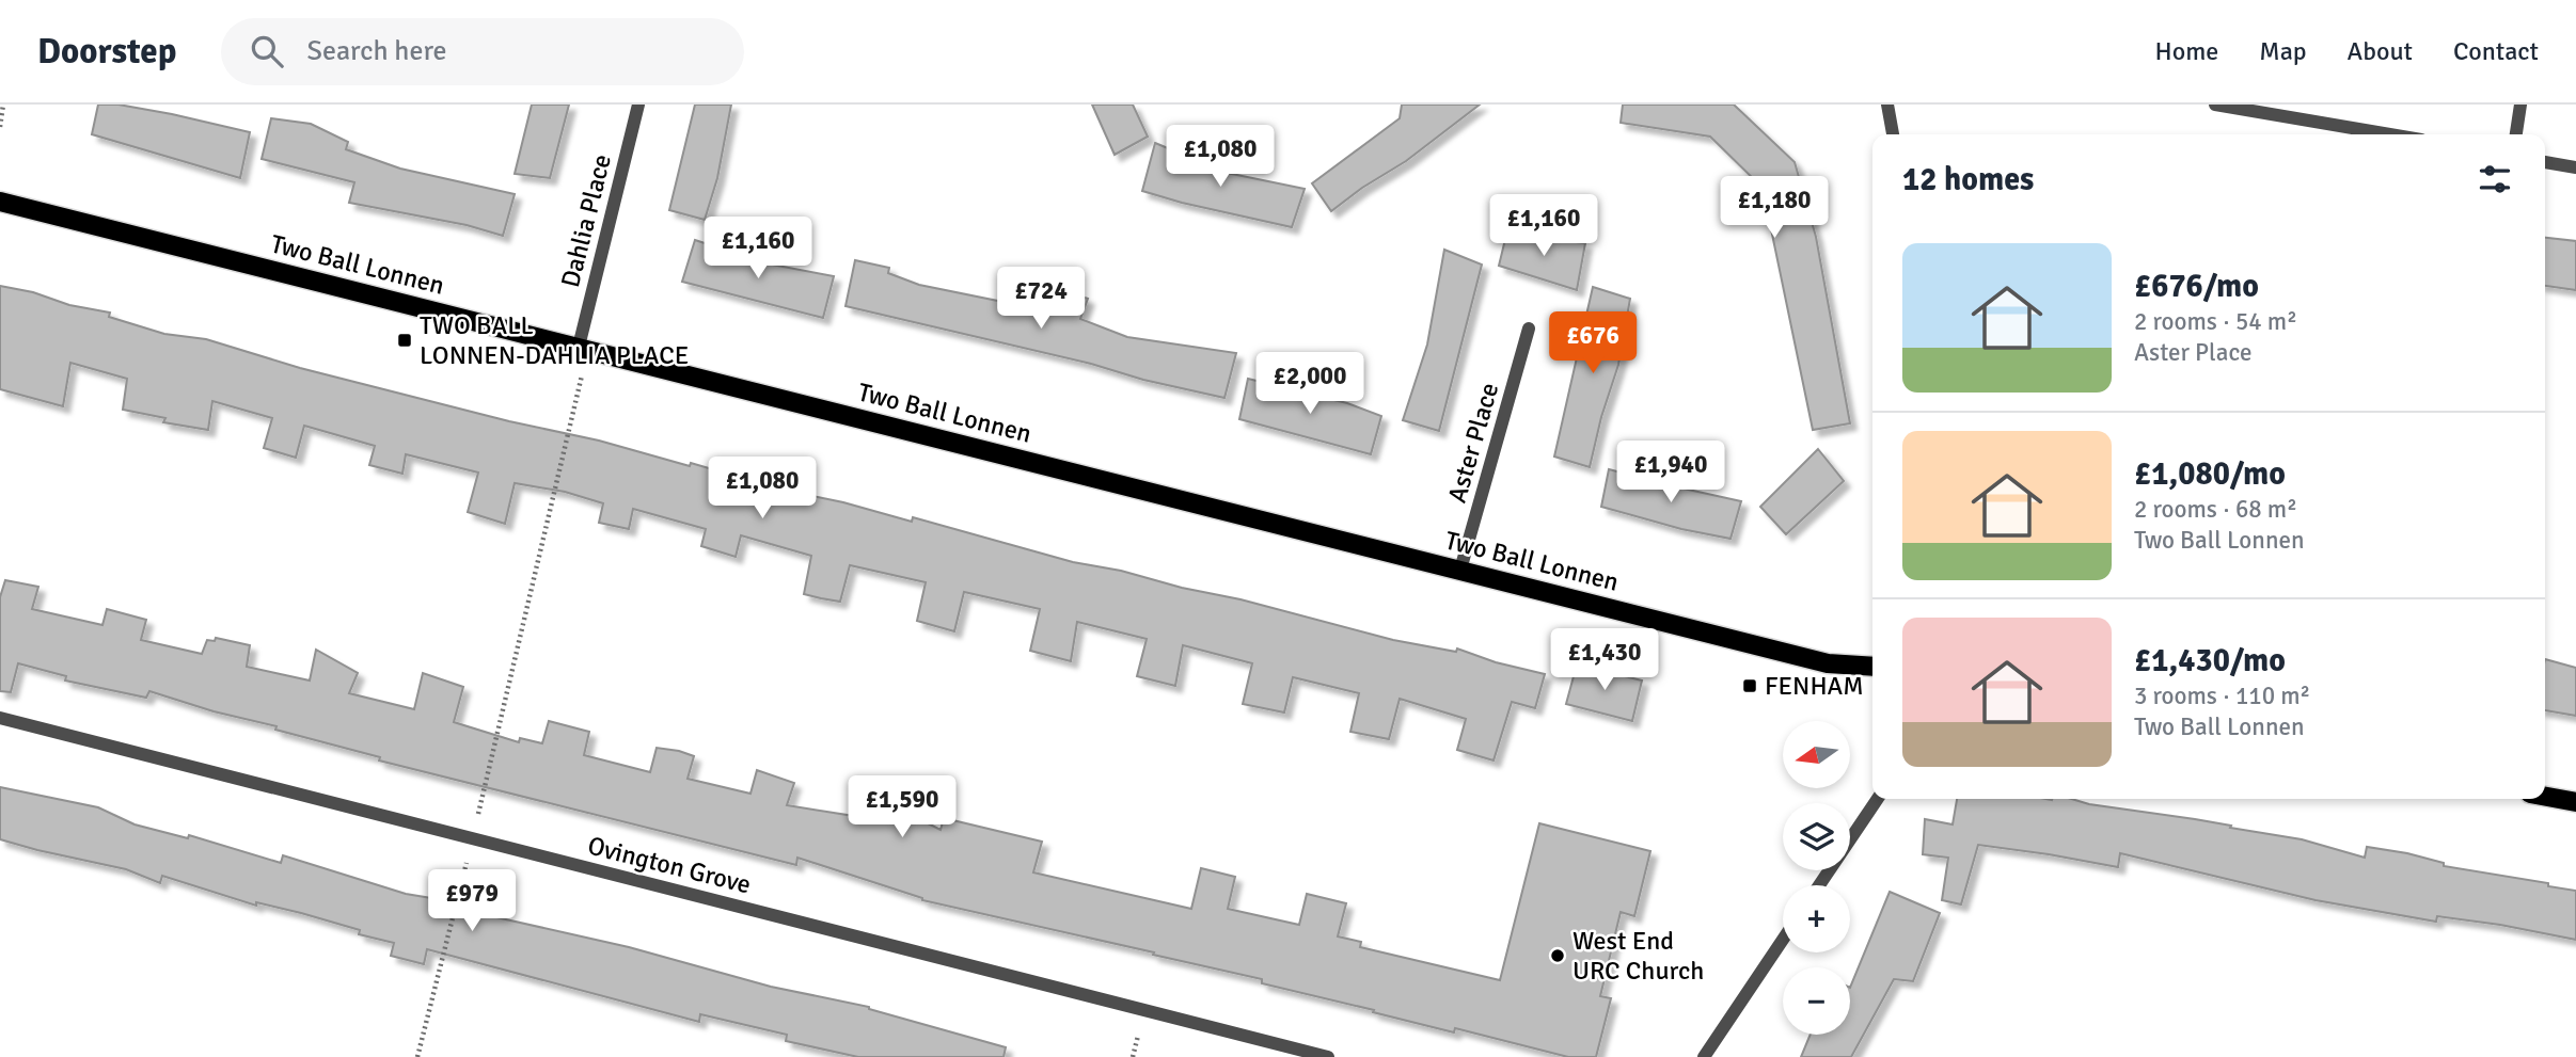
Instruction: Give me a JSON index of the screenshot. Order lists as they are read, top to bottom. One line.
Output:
{"streets":{"main road":["Two Ball Lonnen"],"street":["Dahlia Place","Aster Place","Ovington Grove"]},"crossings":[["Dahlia Place","Two Ball Lonnen"],["Two Ball Lonnen","Aster Place"]],"places":{"transit":["TWO BALL LONNEN-DAHLIA PLACE","FENHAM"],"other":["West End URC Church"]},"north":"left","page":{"header":"Doorstep","search":"Search here","nav":["Home","Map","About","Contact"],"price":["£1,080","£1,180","£1,160","£1,160","£724","£676","£2,000","£1,940","£1,080","£1,430","£1,590","£979"],"heading":"12 homes","list":[{"name":"£676/mo","note":"2 rooms · 54 m² · Aster Place"},{"name":"£1,080/mo","note":"2 rooms · 68 m² · Two Ball Lonnen"},{"name":"£1,430/mo","note":"3 rooms · 110 m² · Two Ball Lonnen"}],"map_buttons":["+","−"]}}
